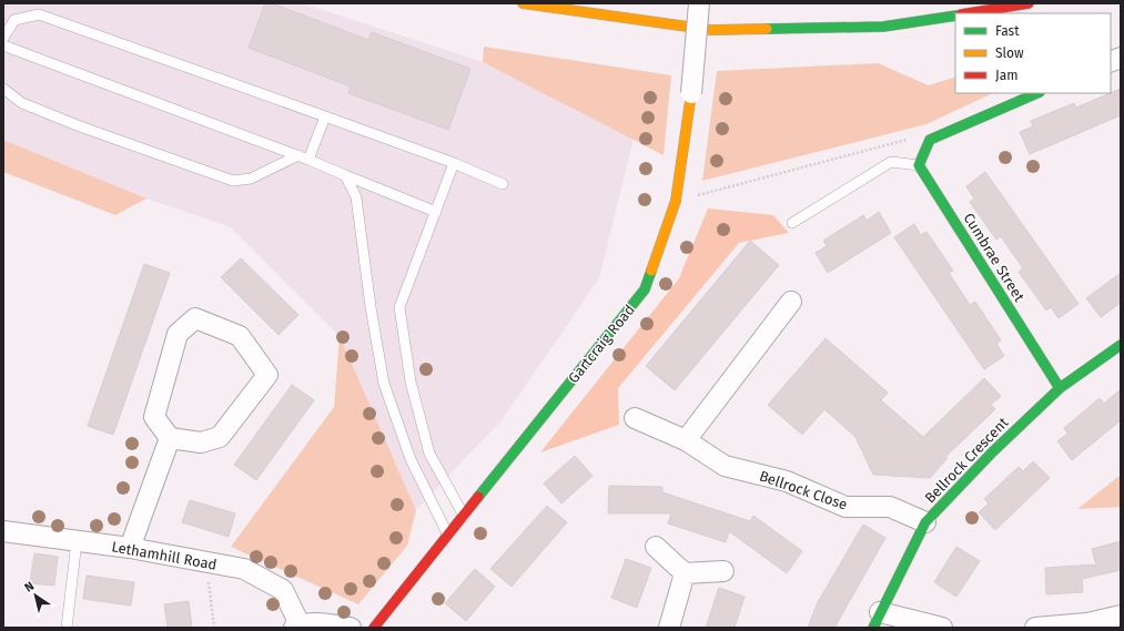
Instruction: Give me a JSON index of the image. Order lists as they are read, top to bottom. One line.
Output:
{"streets":{"main road":["Cumbrae Street","Gartcraig Road","Bellrock Crescent"],"street":["Bellrock Close","Lethamhill Road"]},"crossings":[["Cumbrae Street","Bellrock Crescent"],["Bellrock Crescent","Bellrock Close"]],"legend":["Fast","Slow","Jam"],"north":"top left"}
